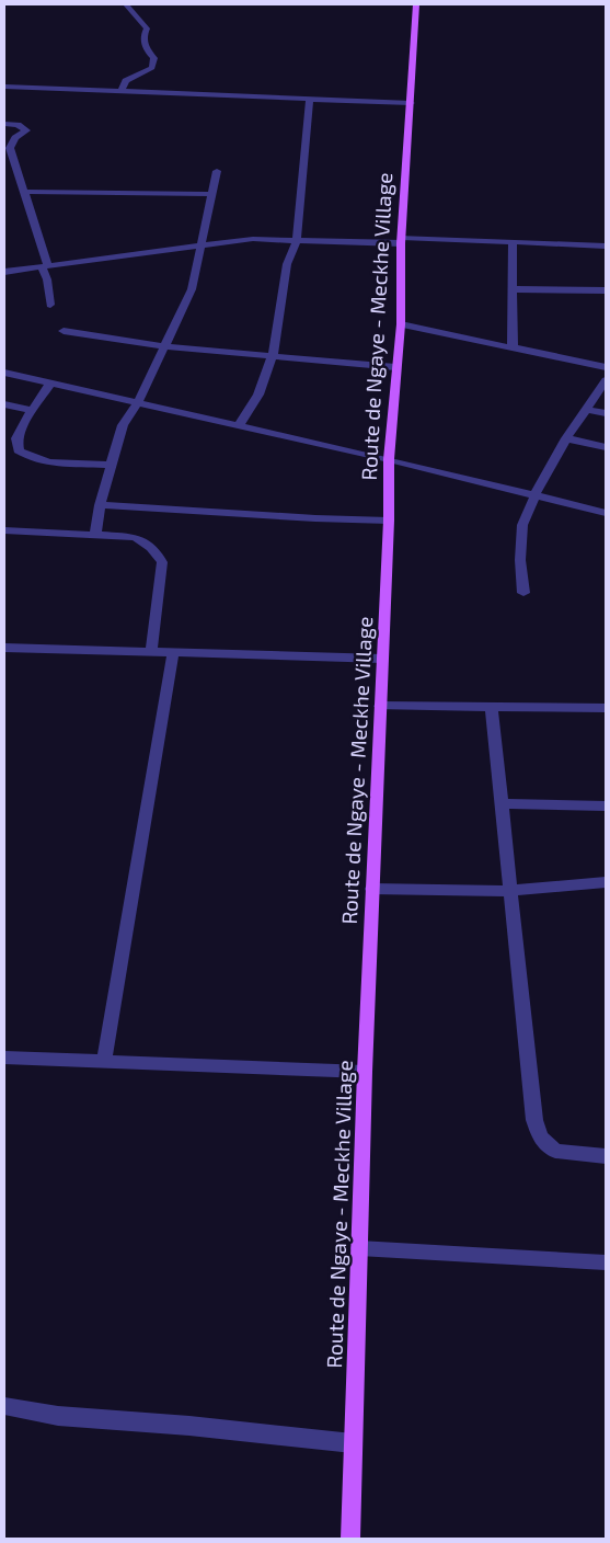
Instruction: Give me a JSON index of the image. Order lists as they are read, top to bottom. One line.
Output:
{"streets":{"main road":["Route de Ngaye - Meckhe Village"]}}
